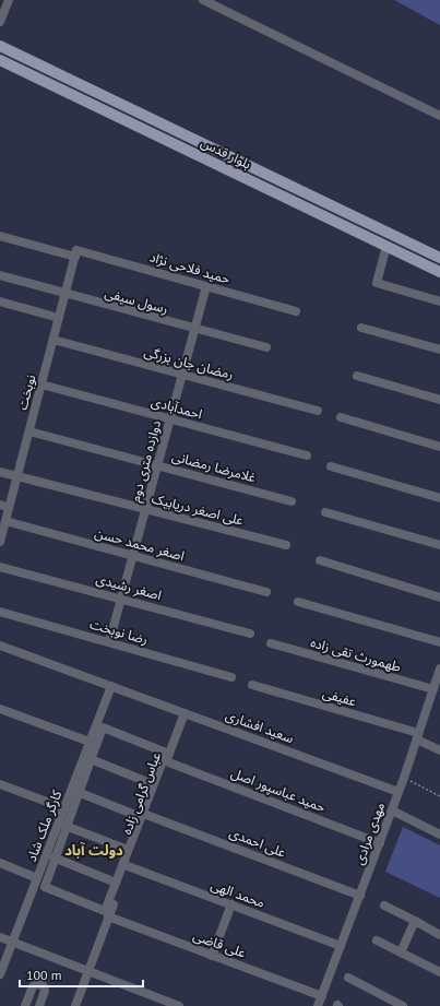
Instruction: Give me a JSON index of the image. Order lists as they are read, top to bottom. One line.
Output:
{"streets":{"main road":["بلوار قدس"],"street":["حمید فلاحی نژاد","رسول سیفی","رمضان جان بزرگی","نوبخت","احمدآبادی","دوازده متری دوم","غلامرضا رمضانی","علی اصغر دریابیک","اصغر محمد حسن","اصغر رشیدی","رضا نوبخت","طهمورث تقی زاده","عفیفی","سعید افشاری","حمید عباسپور اصل","عباس گرامی زاده","کارگر ملک شاد","مهدی مرادی","علی احمدی","محمد الهی","علی قاضی"]},"crossings":[["حمید فلاحی نژاد","نوبخت"],["حمید فلاحی نژاد","دوازده متری دوم"],["رسول سیفی","نوبخت"],["رسول سیفی","دوازده متری دوم"],["رمضان جان بزرگی","نوبخت"],["رمضان جان بزرگی","دوازده متری دوم"],["نوبخت","احمدآبادی"],["نوبخت","غلامرضا رمضانی"],["نوبخت","علی اصغر دریابیک"],["نوبخت","اصغر محمد حسن"],["احمدآبادی","دوازده متری دوم"],["دوازده متری دوم","غلامرضا رمضانی"],["دوازده متری دوم","علی اصغر دریابیک"],["دوازده متری دوم","اصغر محمد حسن"],["دوازده متری دوم","اصغر رشیدی"],["دوازده متری دوم","رضا نوبخت"],["طهمورث تقی زاده","مهدی مرادی"],["عفیفی","مهدی مرادی"],["سعید افشاری","عباس گرامی زاده"],["سعید افشاری","کارگر ملک شاد"],["سعید افشاری","مهدی مرادی"],["حمید عباسپور اصل","عباس گرامی زاده"],["حمید عباسپور اصل","مهدی مرادی"],["عباس گرامی زاده","علی احمدی"],["عباس گرامی زاده","محمد الهی"],["عباس گرامی زاده","علی قاضی"],["مهدی مرادی","علی احمدی"],["مهدی مرادی","محمد الهی"],["مهدی مرادی","علی قاضی"]],"districts":["دولت آباد"],"scale_bar":"100 m"}
